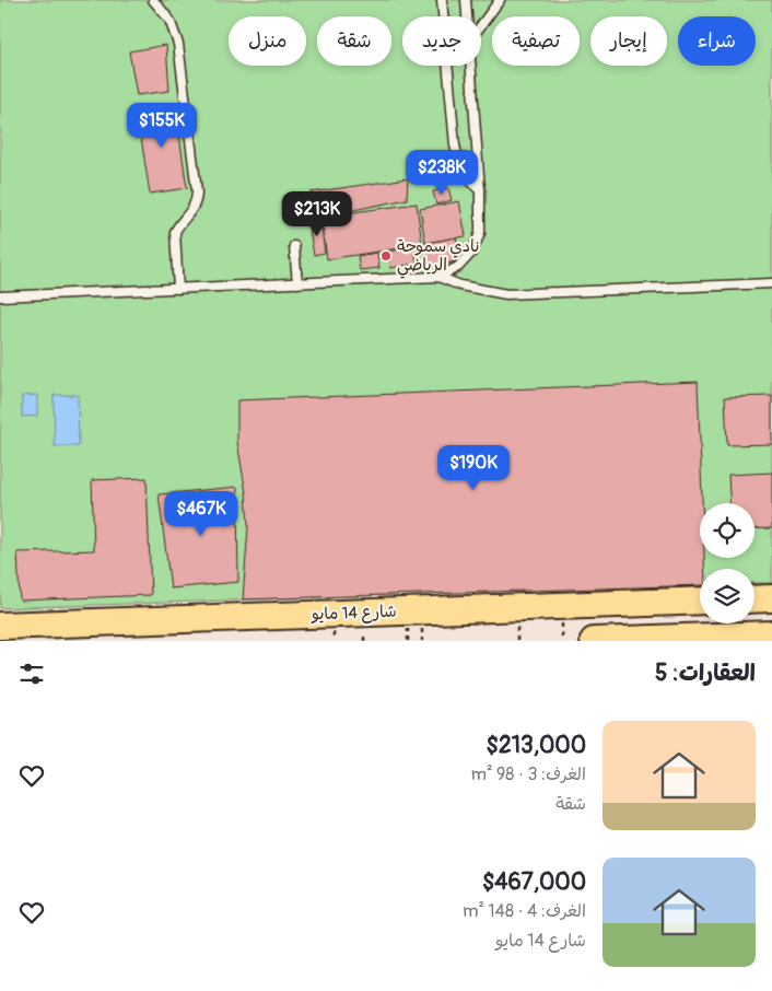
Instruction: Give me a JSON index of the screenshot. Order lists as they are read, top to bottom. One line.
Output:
{"streets":{"main road":["شارع 14 مايو"]},"places":["نادي سموحة الرياضي"],"page":{"chip":["شراء","إيجار","تصفية","جديد","شقة","منزل"],"price":["$155K","$238K","$213K","$190K","$467K"],"heading":"العقارات: 5","list":[{"name":"$213,000","note":"الغرف: 3 · 98 m² · شقة"},{"name":"$467,000","note":"الغرف: 4 · 148 m² · شارع 14 مايو"}]}}
